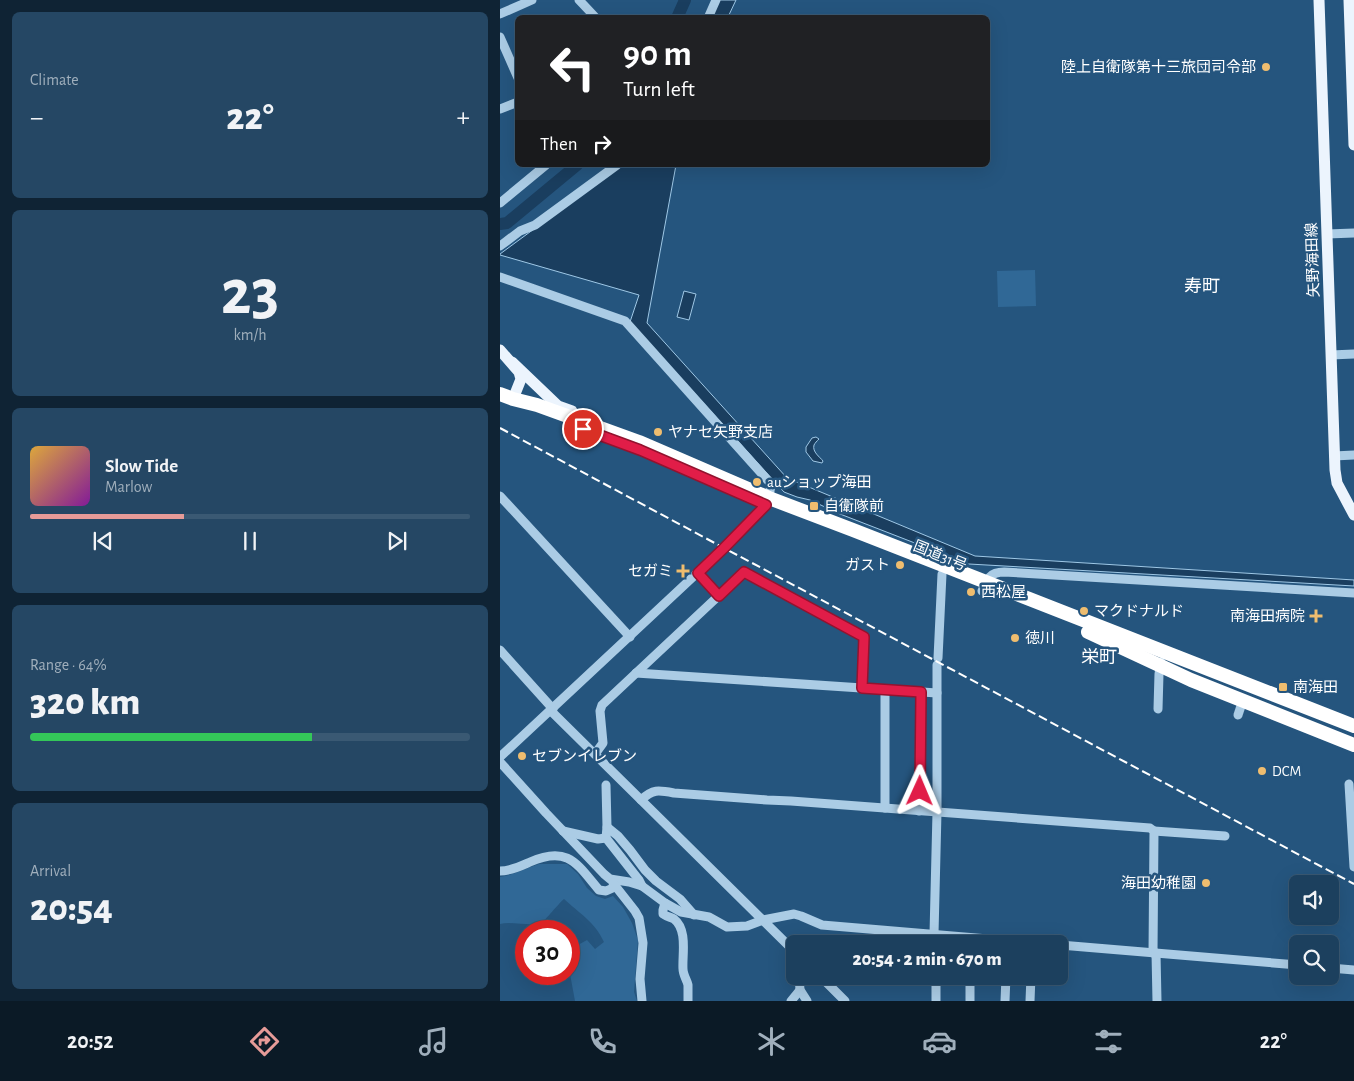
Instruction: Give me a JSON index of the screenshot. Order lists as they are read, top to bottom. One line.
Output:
{"streets":{"highway":["国道31号"],"main road":["矢野海田線"]},"districts":["寿町","栄町"],"places":{"other":["陸上自衛隊第十三旅団司令部","ヤナセ矢野支店","auショップ海田","ガスト","西松屋","マクドナルド","徳川","セブンイレブン","DCM","海田幼稚園"],"transit":["自衛隊前","南海田"],"health":["セガミ","南海田病院"]},"page":{"tile":["Climate",["23","km/h"],["Range · 64%","320 km"],["Arrival","20:54"]],"turn":["90 m","Turn left"],"heat":["−","22°","+"],"then":"Then","song":["Slow Tide","Marlow"],"limit":"30","trip":"20:54 · 2 min · 670 m","tabs":["20:52","22°"]}}
